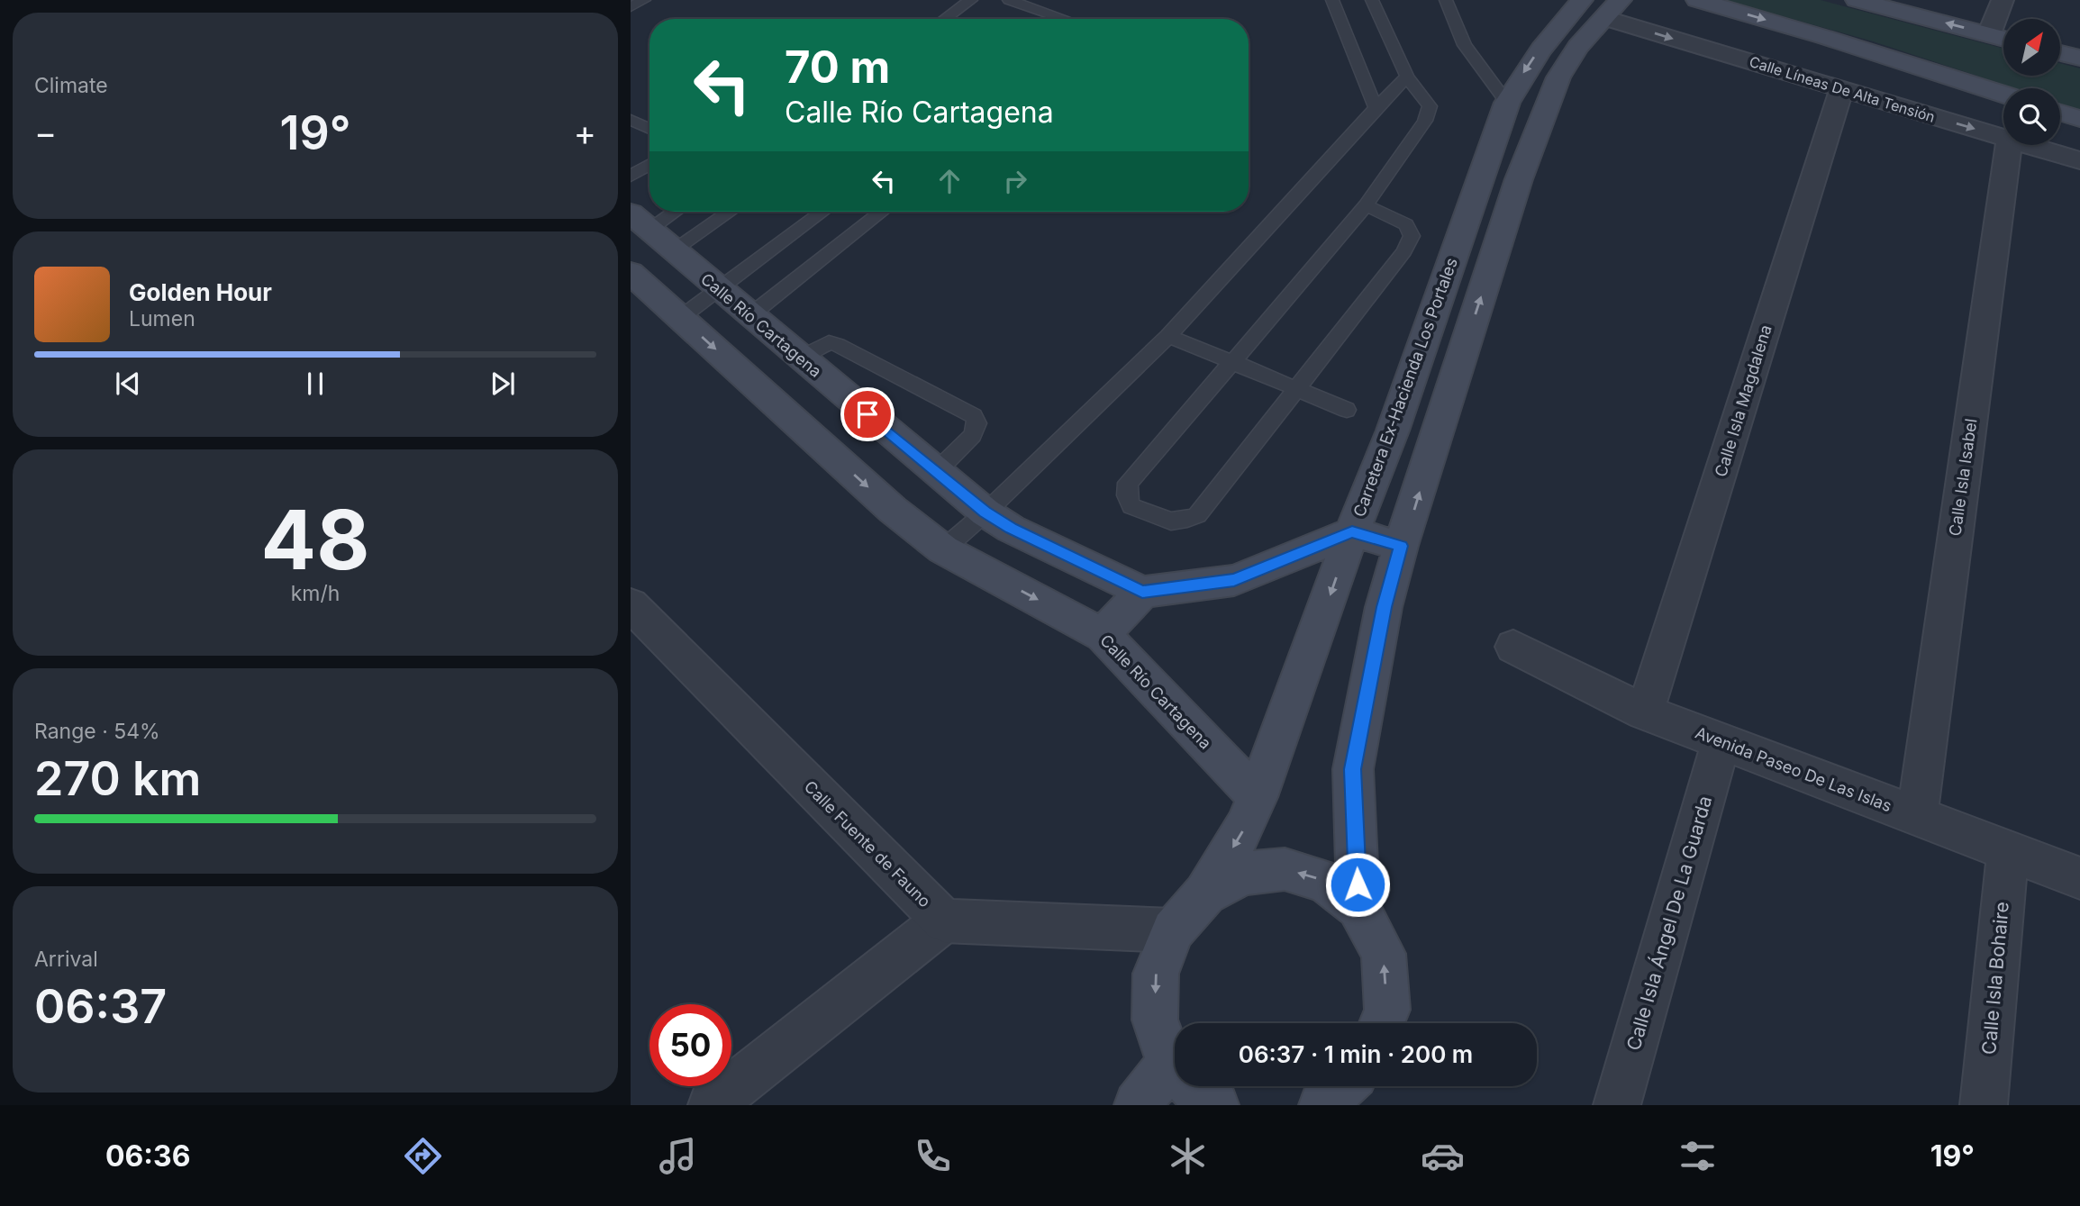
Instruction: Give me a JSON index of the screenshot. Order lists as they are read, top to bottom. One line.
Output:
{"streets":{"main road":["Calle Río Cartagena","Carretera Ex-Hacienda Los Portales"],"street":["Calle Líneas De Alta Tensión","Calle Isla Magdalena","Calle Isla Isabel","Avenida Paseo De Las Islas","Calle Fuente de Fauno","Calle Isla Ángel De La Guarda","Calle Isla Bohaire"]},"crossings":[["Calle Líneas De Alta Tensión","Carretera Ex-Hacienda Los Portales"],["Calle Líneas De Alta Tensión","Calle Isla Magdalena"],["Calle Río Cartagena","Carretera Ex-Hacienda Los Portales"],["Carretera Ex-Hacienda Los Portales","Calle Fuente de Fauno"],["Calle Isla Magdalena","Avenida Paseo De Las Islas"],["Calle Isla Isabel","Avenida Paseo De Las Islas"],["Avenida Paseo De Las Islas","Calle Isla Ángel De La Guarda"],["Avenida Paseo De Las Islas","Calle Isla Bohaire"]],"one_way":["Calle Líneas De Alta Tensión"],"north":"top right","page":{"tile":["Climate",["48","km/h"],["Range · 54%","270 km"],["Arrival","06:37"]],"turn":["70 m","Calle Río Cartagena"],"heat":["−","19°","+"],"song":["Golden Hour","Lumen"],"limit":"50","trip":"06:37 · 1 min · 200 m","tabs":["06:36","19°"]}}
